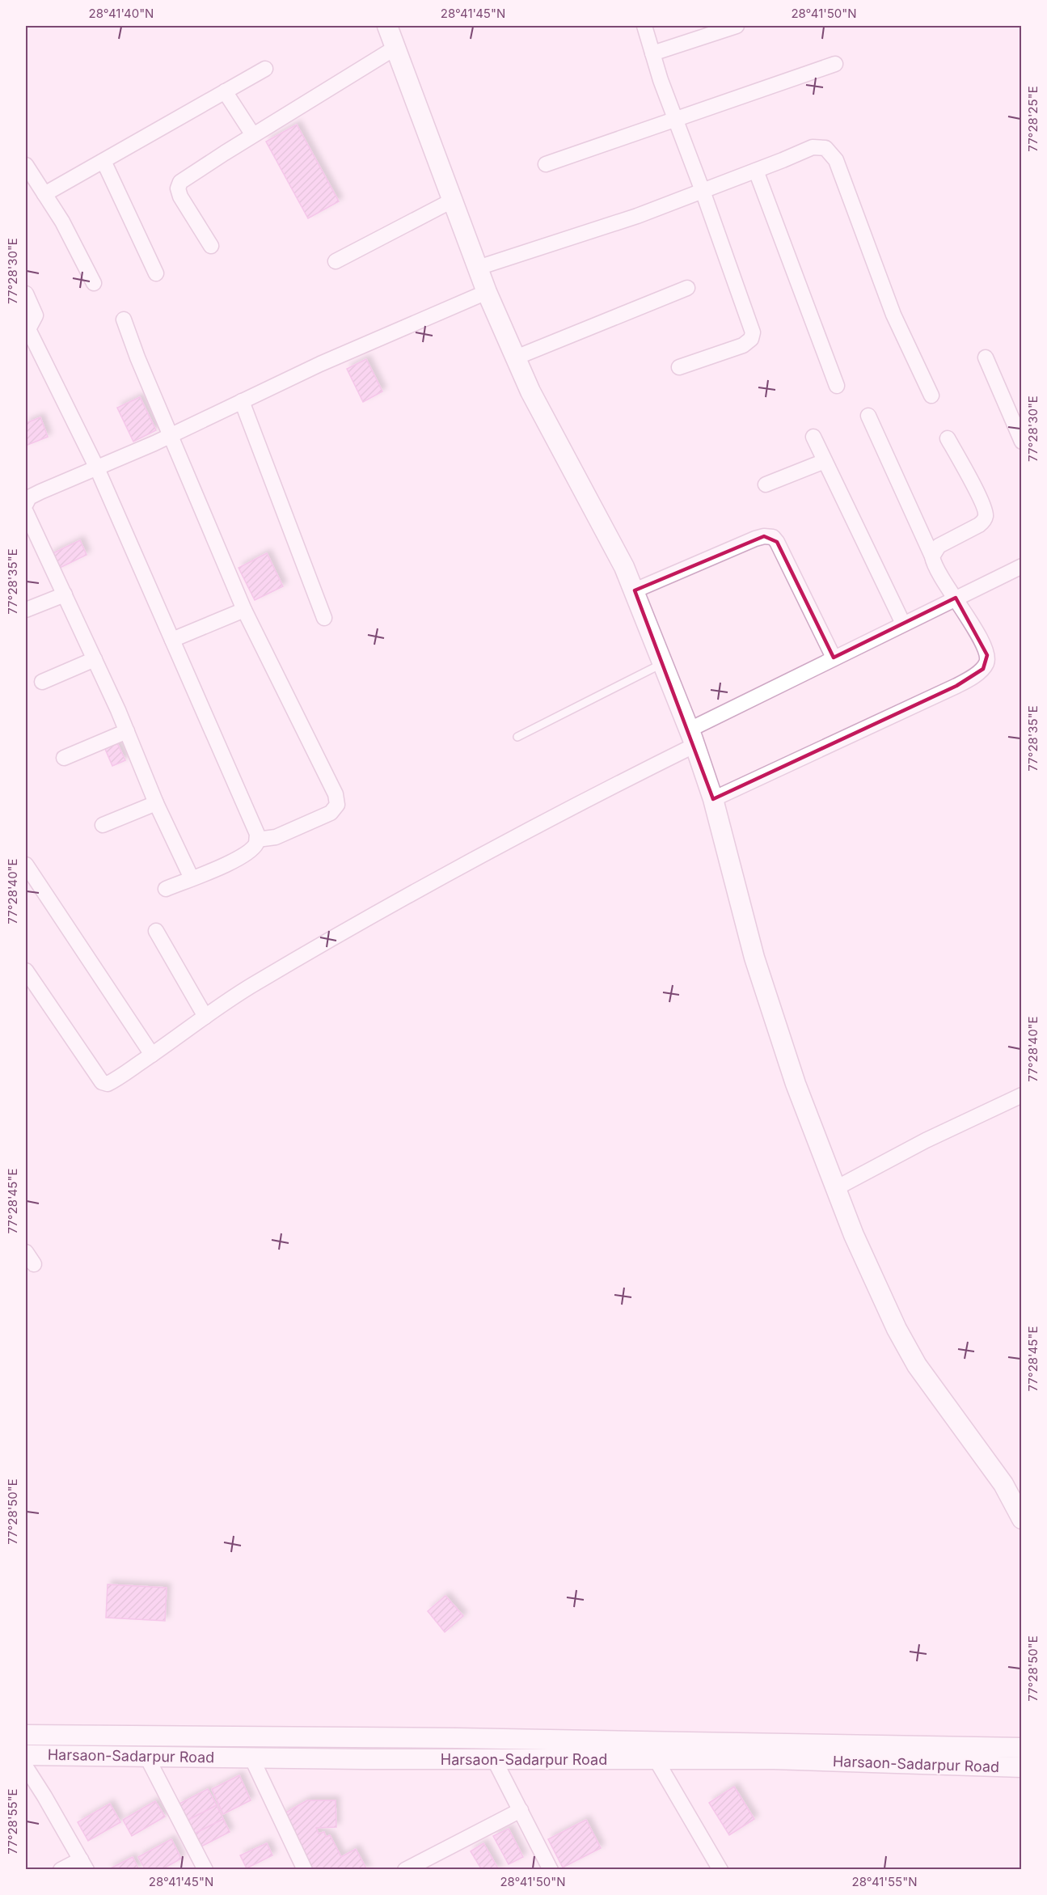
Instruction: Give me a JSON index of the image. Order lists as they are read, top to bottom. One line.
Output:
{"streets":{"street":["Harsaon-Sadarpur Road"]},"coordinates":["28°41'40\"N","28°41'45\"N","28°41'50\"N","77°28'25\"E","77°28'30\"E","77°28'35\"E","77°28'40\"E","77°28'45\"E","77°28'50\"E","77°28'55\"E","28°41'55\"N"]}
